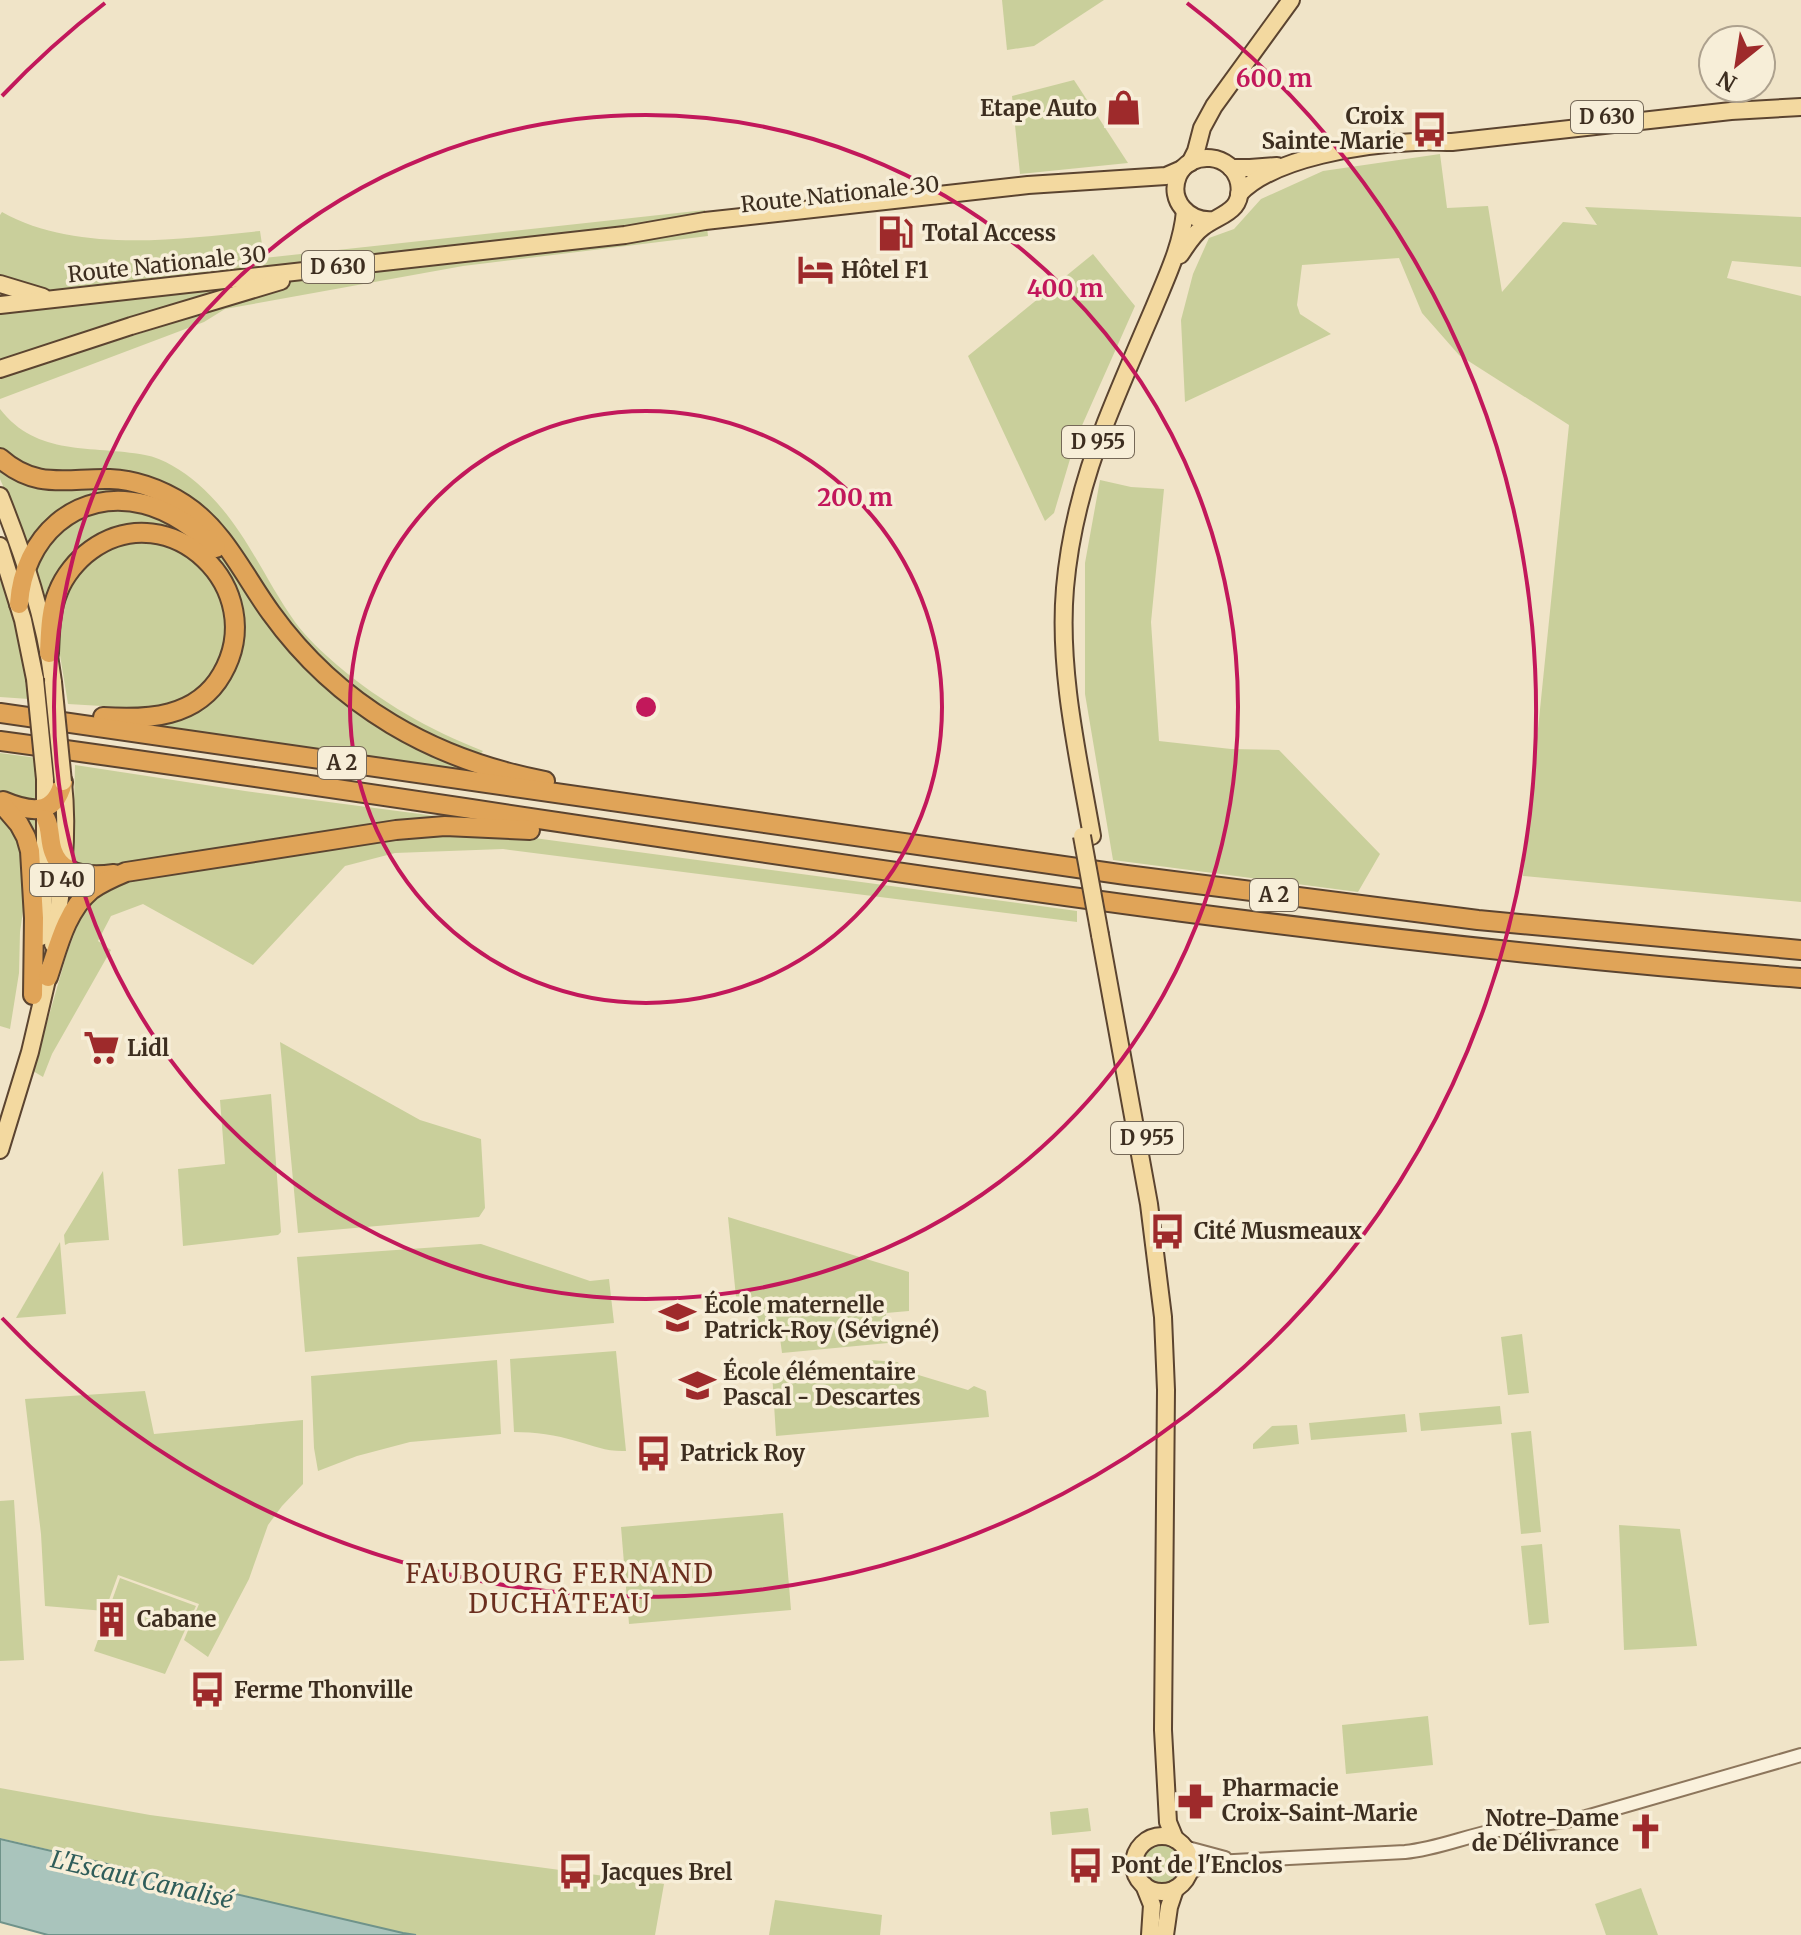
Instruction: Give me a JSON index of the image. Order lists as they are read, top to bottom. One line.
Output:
{"streets":{"highway":["A 2"],"main road":["D 630","Route Nationale 30","D 955","D 40"]},"crossings":[["D 630","Route Nationale 30"],["D 630","D 955"],["Route Nationale 30","D 955"]],"districts":["FAUBOURG FERNAND DUCHÂTEAU"],"water":["L'Escaut Canalisé"],"places":{"shop":["Etape Auto"],"bus stop":["Croix Sainte-Marie","Cité Musmeaux","Patrick Roy","Ferme Thonville","Pont de l'Enclos","Jacques Brel"],"fuel station":["Total Access"],"hotel":["Hôtel F1"],"supermarket":["Lidl"],"school or university":["École maternelle Patrick-Roy (Sévigné)","École élémentaire Pascal - Descartes"],"building":["Cabane"],"pharmacy":["Pharmacie Croix-Saint-Marie"],"church":["Notre-Dame de Délivrance"]},"north":"bottom left","rings":["600 m","400 m","200 m"]}
